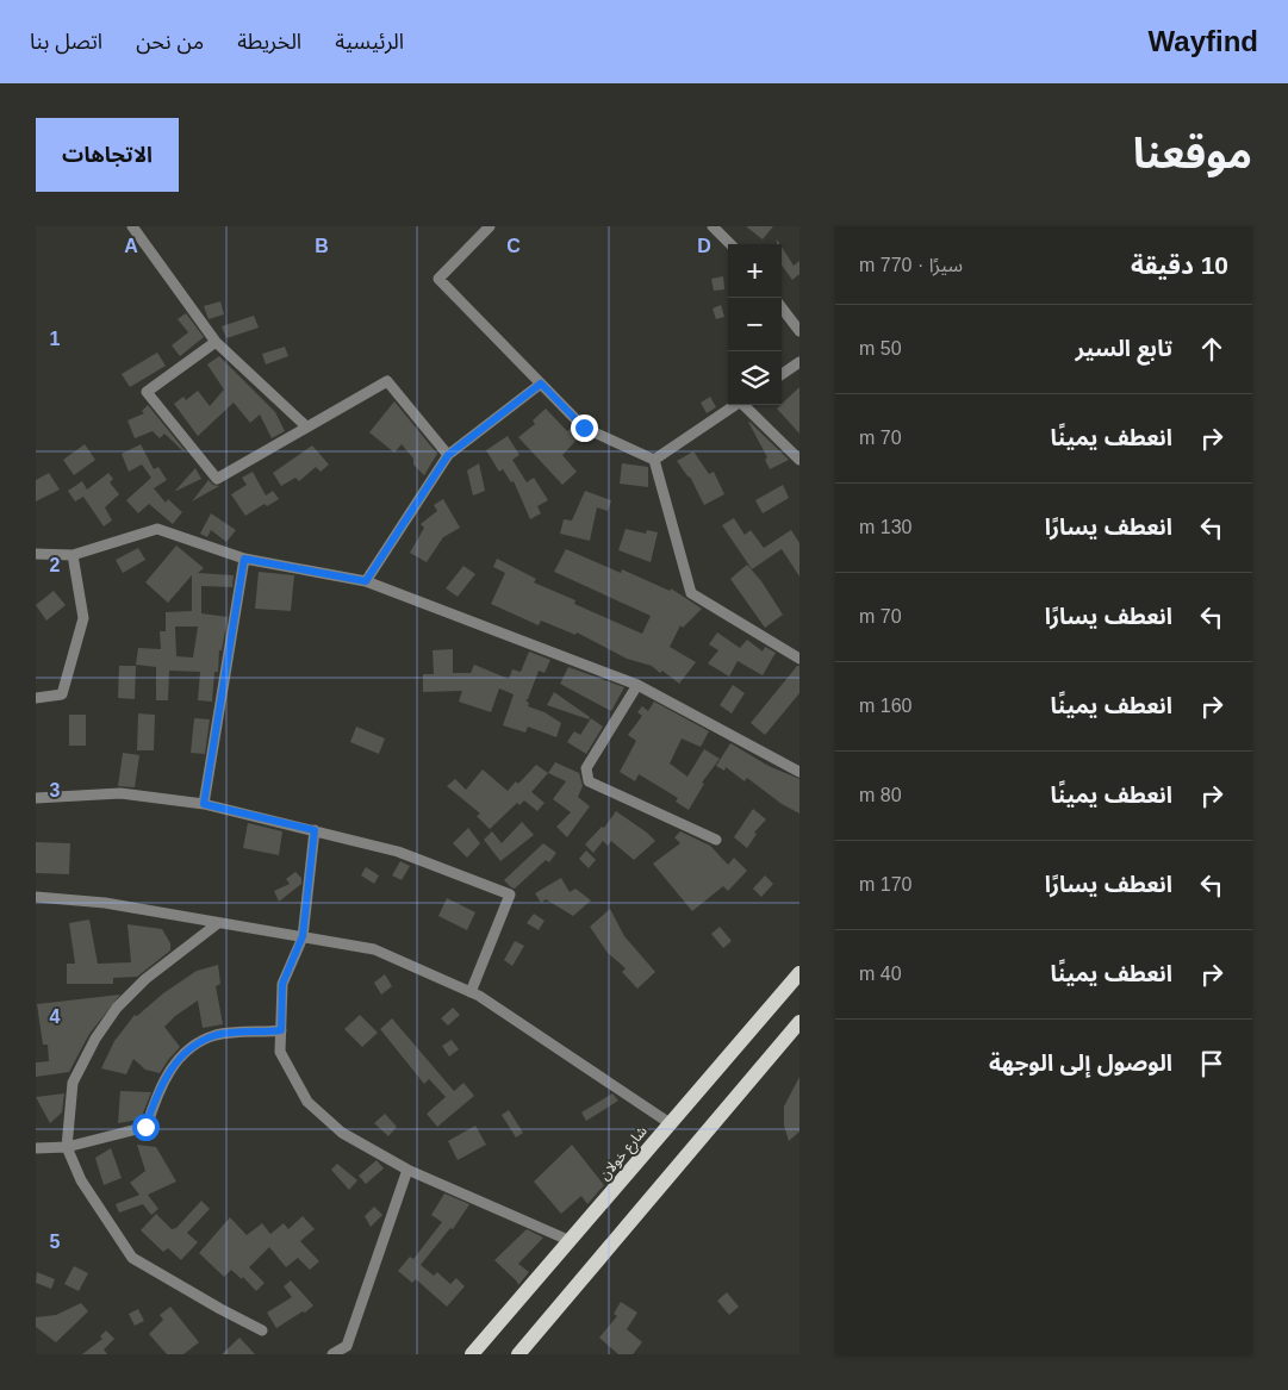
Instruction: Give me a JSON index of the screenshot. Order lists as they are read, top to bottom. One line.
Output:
{"streets":{"main road":["شارع خولان"]},"page":{"header":"Wayfind","nav":["الرئيسية","الخريطة","من نحن","اتصل بنا"],"title":"موقعنا","buttons":"الاتجاهات","heading":["10 دقيقة","سيرًا · 770 m"],"map_buttons":["+","−"],"list":[["تابع السير","50 m"],["انعطف يمينًا","70 m"],["انعطف يسارًا","130 m"],["انعطف يسارًا","70 m"],["انعطف يمينًا","160 m"],["انعطف يمينًا","80 m"],["انعطف يسارًا","170 m"],["انعطف يمينًا","40 m"],"الوصول إلى الوجهة"]},"grid":{"columns":["A","B","C","D"],"rows":["1","2","3","4","5"]}}
